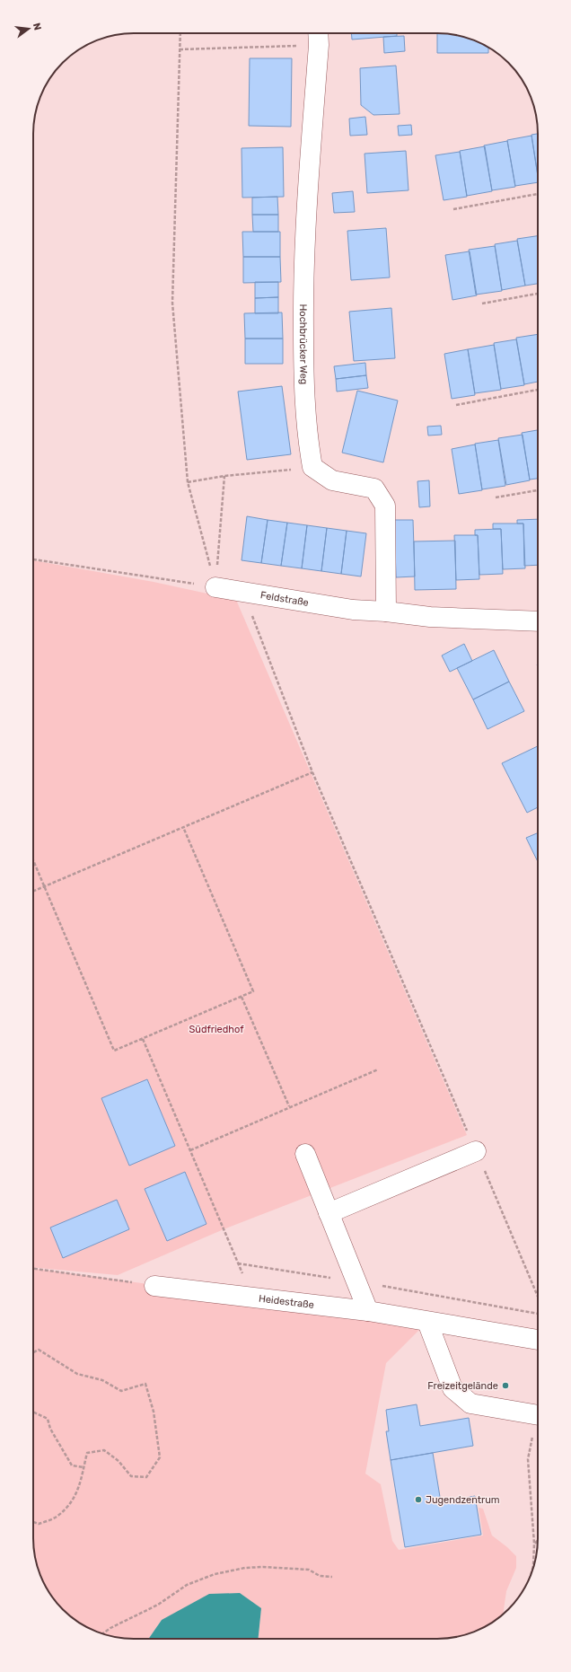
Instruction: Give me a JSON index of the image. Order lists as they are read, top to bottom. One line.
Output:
{"streets":{"street":["Hochbrücker Weg","Feldstraße","Heidestraße"]},"parks":["Südfriedhof"],"places":["Freizeitgelände","Jugendzentrum"],"north":"right"}
